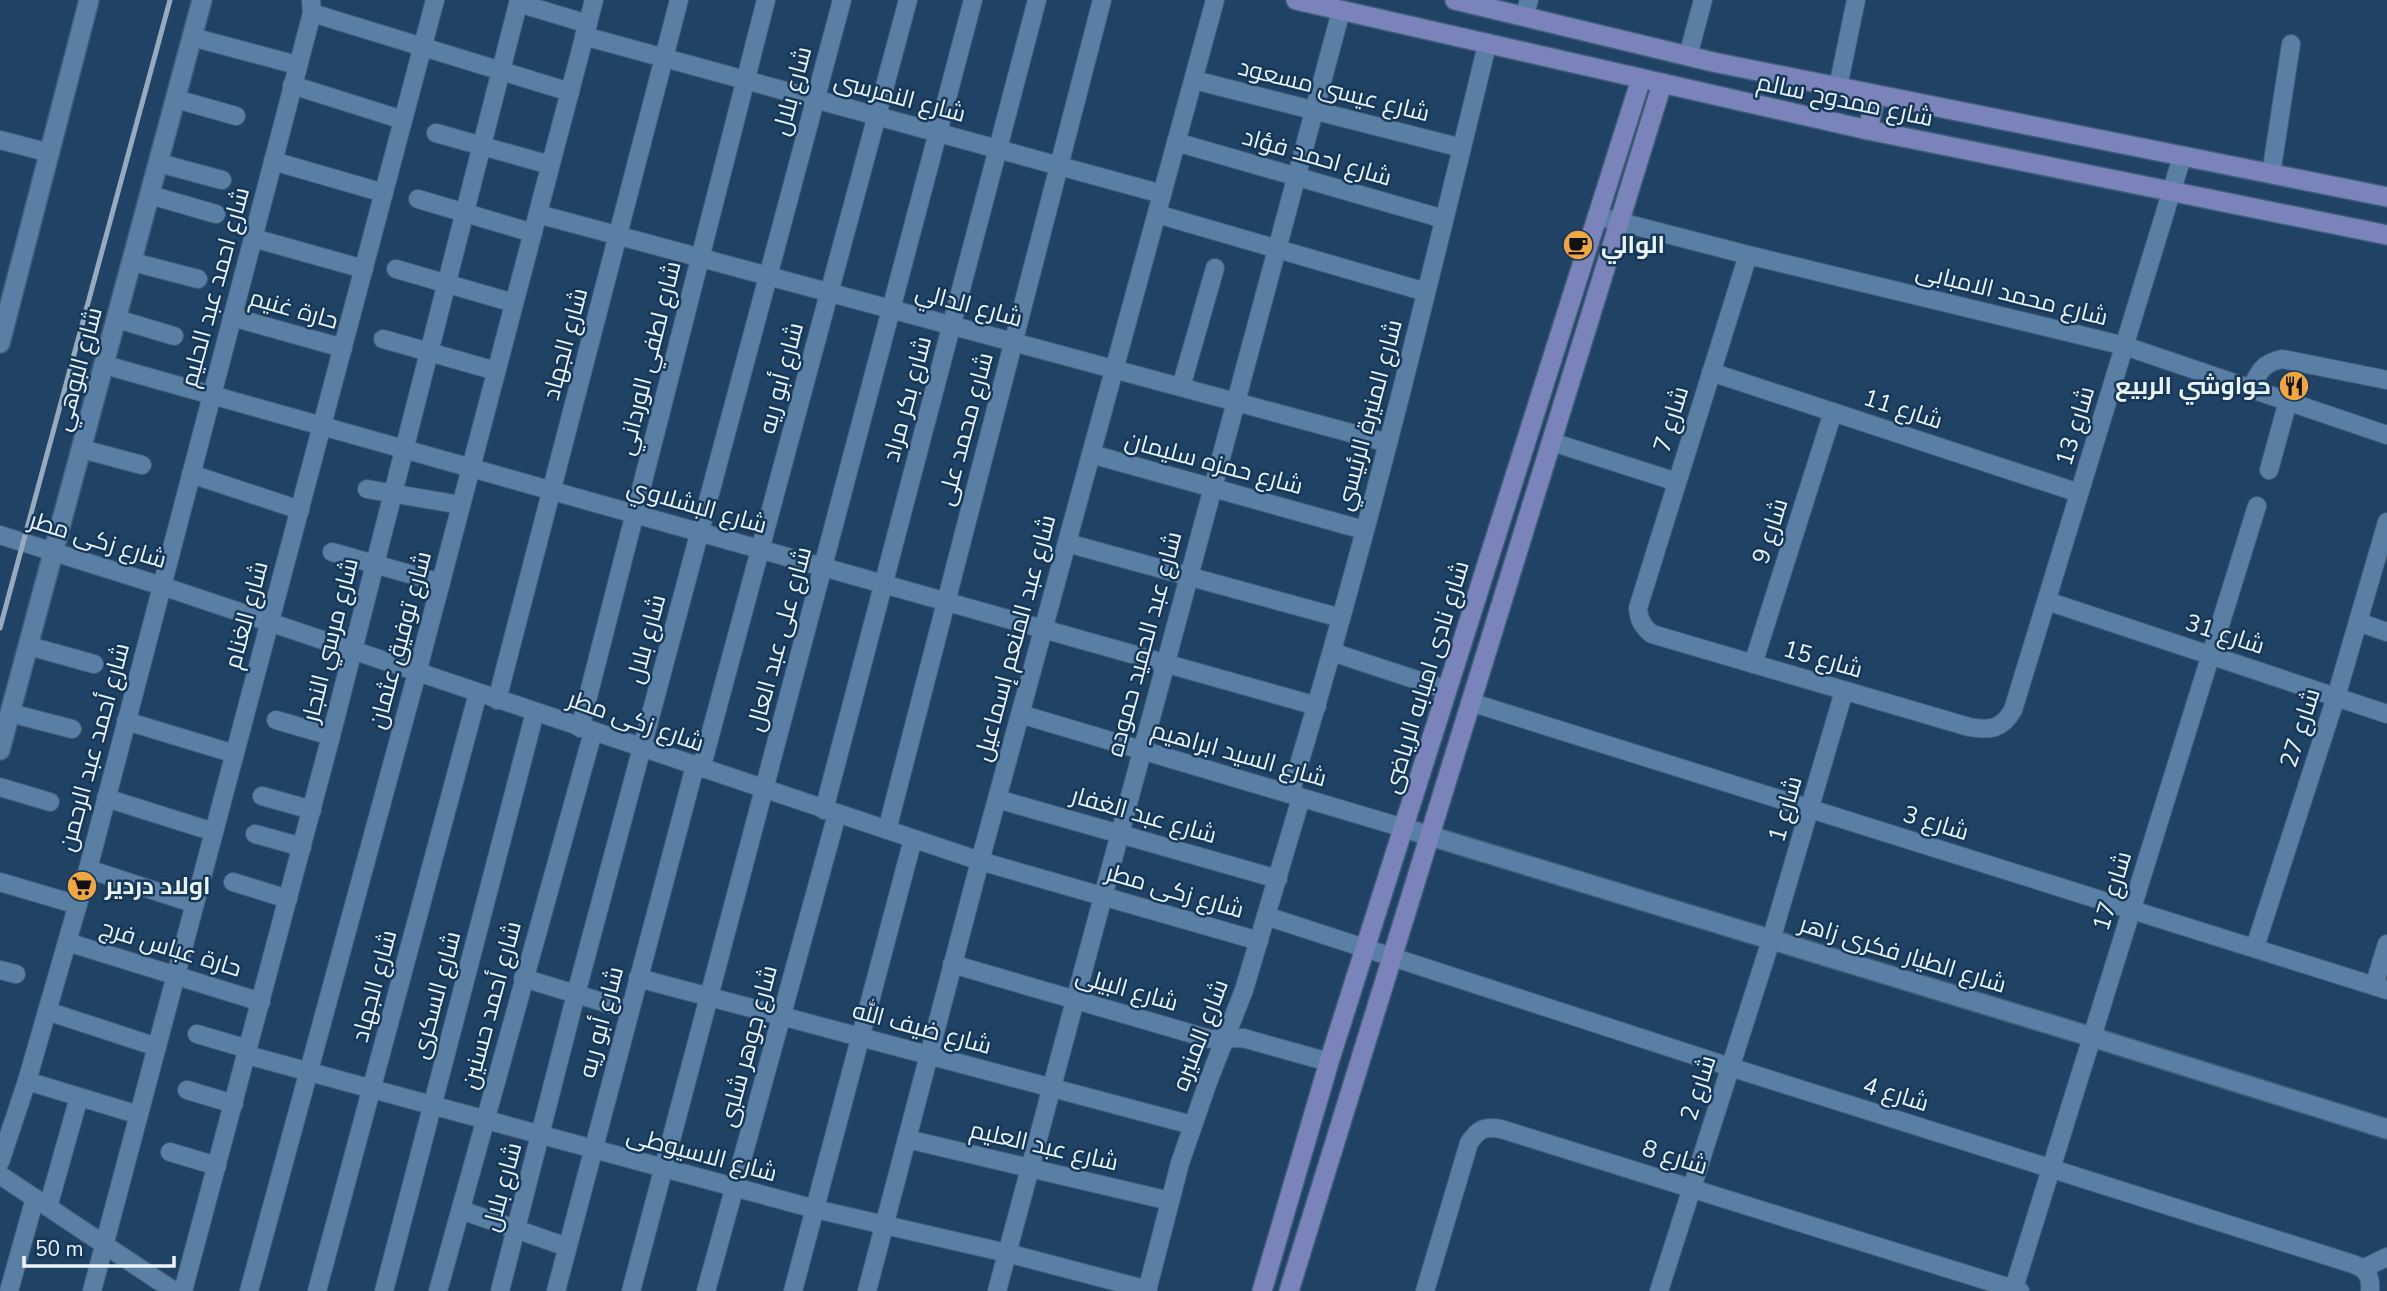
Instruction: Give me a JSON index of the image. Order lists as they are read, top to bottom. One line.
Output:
{"streets":{"main road":["شارع ممدوح سالم","شارع نادى امبابه الرياضى"],"street":["شارع عيسى مسعود","شارع بلال","شارع النمرسى","شارع احمد فؤاد","شارع احمد عبد الحليم","شارع محمد الامبابى","شارع الدالي","حارة غنيم","شارع الجهاد","شارع لطفي الورداني","شارع البوهي","شارع أبو ريه","شارع بكر مراد","شارع 11","شارع المنيرة الرئيسي","شارع 7","شارع 13","شارع محمد على","شارع حمزه سليمان","شارع البشلاوي","شارع 9","شارع زكى مطر","شارع الغنام","شارع 31","شارع عبد المنعم إسماعيل","شارع على عبد العال","شارع مرسي النجار","شارع توفيق عثمان","شارع عبد الحميد حموده","شارع 15","شارع 27","شارع أحمد عبد الرحمن","شارع السيد ابراهيم","شارع 1","شارع عبد الغفار","شارع 3","شارع 17","حارة عباس فرج","شارع الطيار فكرى زاهر","شارع البيلى","شارع السكرى","شارع أحمد حسنين","شارع ضيف الله","شارع المنيره","شارع جوهر شلبى","شارع 2","شارع 4","شارع عبد العليم","شارع الاسيوطى","شارع 8"]},"crossings":[["شارع عيسى مسعود","شارع المنيرة الرئيسي"],["شارع عيسى مسعود","شارع عبد المنعم إسماعيل"],["شارع عيسى مسعود","شارع عبد الحميد حموده"],["شارع بلال","شارع النمرسى"],["شارع بلال","شارع الدالي"],["شارع بلال","شارع البشلاوي"],["شارع بلال","شارع زكى مطر"],["شارع بلال","شارع الاسيوطى"],["شارع النمرسى","شارع الجهاد"],["شارع النمرسى","شارع لطفي الورداني"],["شارع النمرسى","شارع أبو ريه"],["شارع النمرسى","شارع بكر مراد"],["شارع النمرسى","شارع محمد على"],["شارع النمرسى","شارع عبد المنعم إسماعيل"],["شارع النمرسى","شارع على عبد العال"],["شارع النمرسى","شارع مرسي النجار"],["شارع النمرسى","شارع توفيق عثمان"],["شارع ممدوح سالم","شارع المنيرة الرئيسي"],["شارع ممدوح سالم","شارع 13"],["شارع ممدوح سالم","شارع عبد الحميد حموده"],["شارع ممدوح سالم","شارع نادى امبابه الرياضى"],["شارع احمد فؤاد","شارع المنيرة الرئيسي"],["شارع احمد فؤاد","شارع عبد المنعم إسماعيل"],["شارع احمد فؤاد","شارع عبد الحميد حموده"],["شارع احمد عبد الحليم","حارة غنيم"],["شارع احمد عبد الحليم","شارع البشلاوي"],["شارع احمد عبد الحليم","شارع زكى مطر"],["شارع احمد عبد الحليم","شارع أحمد عبد الرحمن"],["شارع محمد الامبابى","شارع 7"],["شارع محمد الامبابى","شارع 13"],["شارع محمد الامبابى","شارع نادى امبابه الرياضى"],["شارع الدالي","شارع الجهاد"],["شارع الدالي","شارع لطفي الورداني"],["شارع الدالي","شارع أبو ريه"],["شارع الدالي","شارع بكر مراد"],["شارع الدالي","شارع المنيرة الرئيسي"],["شارع الدالي","شارع محمد على"],["شارع الدالي","شارع عبد المنعم إسماعيل"],["شارع الدالي","شارع على عبد العال"],["شارع الدالي","شارع توفيق عثمان"],["شارع الدالي","شارع عبد الحميد حموده"],["حارة غنيم","شارع الغنام"],["شارع الجهاد","شارع البشلاوي"],["شارع الجهاد","شارع زكى مطر"],["شارع الجهاد","شارع الاسيوطى"],["شارع لطفي الورداني","شارع البشلاوي"],["شارع لطفي الورداني","شارع زكى مطر"],["شارع لطفي الورداني","شارع أحمد حسنين"],["شارع البوهي","شارع البشلاوي"],["شارع البوهي","شارع زكى مطر"],["شارع أبو ريه","شارع البشلاوي"],["شارع أبو ريه","شارع زكى مطر"],["شارع أبو ريه","شارع ضيف الله"],["شارع أبو ريه","شارع الاسيوطى"],["شارع بكر مراد","شارع البشلاوي"],["شارع بكر مراد","شارع زكى مطر"],["شارع بكر مراد","شارع جوهر شلبى"],["شارع 11","شارع 7"],["شارع 11","شارع 13"],["شارع 11","شارع 9"],["شارع المنيرة الرئيسي","شارع حمزه سليمان"],["شارع المنيرة الرئيسي","شارع البشلاوي"],["شارع المنيرة الرئيسي","شارع السيد ابراهيم"],["شارع المنيرة الرئيسي","شارع المنيره"],["شارع 7","شارع 15"],["شارع 13","شارع 31"],["شارع 13","شارع 15"],["شارع محمد على","شارع البشلاوي"],["شارع محمد على","شارع زكى مطر"],["شارع حمزه سليمان","شارع عبد المنعم إسماعيل"],["شارع حمزه سليمان","شارع عبد الحميد حموده"],["شارع البشلاوي","شارع الغنام"],["شارع البشلاوي","شارع عبد المنعم إسماعيل"],["شارع البشلاوي","شارع على عبد العال"],["شارع البشلاوي","شارع مرسي النجار"],["شارع البشلاوي","شارع توفيق عثمان"],["شارع البشلاوي","شارع عبد الحميد حموده"],["شارع 9","شارع 15"],["شارع زكى مطر","شارع الغنام"],["شارع زكى مطر","شارع عبد المنعم إسماعيل"],["شارع زكى مطر","شارع على عبد العال"],["شارع زكى مطر","شارع مرسي النجار"],["شارع زكى مطر","شارع توفيق عثمان"],["شارع زكى مطر","شارع عبد الحميد حموده"],["شارع زكى مطر","شارع أحمد عبد الرحمن"],["شارع زكى مطر","شارع السكرى"],["شارع زكى مطر","شارع أحمد حسنين"],["شارع زكى مطر","شارع المنيره"],["شارع زكى مطر","شارع جوهر شلبى"],["شارع الغنام","حارة عباس فرج"],["شارع 31","شارع 27"],["شارع 31","شارع 17"],["شارع عبد المنعم إسماعيل","شارع السيد ابراهيم"],["شارع عبد المنعم إسماعيل","شارع عبد الغفار"],["شارع عبد المنعم إسماعيل","شارع البيلى"],["شارع عبد المنعم إسماعيل","شارع ضيف الله"],["شارع عبد المنعم إسماعيل","شارع عبد العليم"],["شارع عبد المنعم إسماعيل","شارع الاسيوطى"],["شارع على عبد العال","شارع ضيف الله"],["شارع على عبد العال","شارع الاسيوطى"],["شارع مرسي النجار","حارة عباس فرج"],["شارع مرسي النجار","شارع الاسيوطى"],["شارع توفيق عثمان","شارع الاسيوطى"],["شارع عبد الحميد حموده","شارع السيد ابراهيم"],["شارع عبد الحميد حموده","شارع عبد الغفار"],["شارع عبد الحميد حموده","شارع البيلى"],["شارع عبد الحميد حموده","شارع ضيف الله"],["شارع عبد الحميد حموده","شارع عبد العليم"],["شارع عبد الحميد حموده","شارع الاسيوطى"],["شارع 15","شارع 1"],["شارع نادى امبابه الرياضى","شارع السيد ابراهيم"],["شارع نادى امبابه الرياضى","شارع 3"],["شارع نادى امبابه الرياضى","شارع الطيار فكرى زاهر"],["شارع نادى امبابه الرياضى","شارع البيلى"],["شارع نادى امبابه الرياضى","شارع 4"],["شارع 27","شارع 3"],["شارع أحمد عبد الرحمن","حارة عباس فرج"],["شارع السيد ابراهيم","شارع الطيار فكرى زاهر"],["شارع السيد ابراهيم","شارع المنيره"],["شارع 1","شارع 3"],["شارع 1","شارع الطيار فكرى زاهر"],["شارع 1","شارع 2"],["شارع عبد الغفار","شارع المنيره"],["شارع 3","شارع 17"],["شارع 17","شارع الطيار فكرى زاهر"],["شارع 17","شارع 4"],["شارع 17","شارع 8"],["شارع الطيار فكرى زاهر","شارع 2"],["شارع البيلى","شارع المنيره"],["شارع السكرى","شارع الاسيوطى"],["شارع أحمد حسنين","شارع الاسيوطى"],["شارع ضيف الله","شارع المنيره"],["شارع ضيف الله","شارع جوهر شلبى"],["شارع المنيره","شارع 4"],["شارع المنيره","شارع عبد العليم"],["شارع المنيره","شارع الاسيوطى"],["شارع جوهر شلبى","شارع الاسيوطى"],["شارع 2","شارع 4"],["شارع 2","شارع 8"]],"places":{"cafe":["الوالي"],"restaurant":["حواوشي الربيع"],"supermarket":["اولاد دردير"]},"scale_bar":"50 m"}
